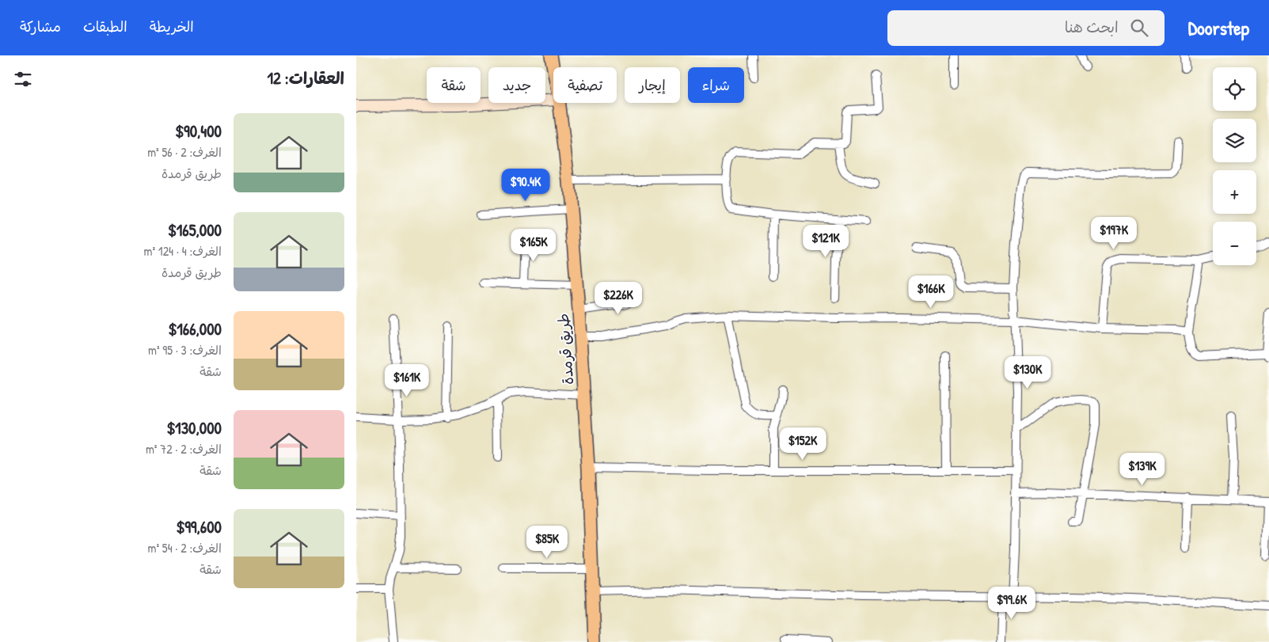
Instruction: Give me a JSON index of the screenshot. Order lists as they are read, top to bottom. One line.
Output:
{"streets":{"main road":["طريق قرمدة"]},"page":{"header":"Doorstep","search":"ابحث هنا","nav":["الخريطة","الطبقات","مشاركة"],"heading":"العقارات: 12","map_buttons":["+","−"],"chip":["شراء","إيجار","تصفية","جديد","شقة"],"list":[{"name":"$90,400","note":"الغرف: 2 · 56 m² · طريق قرمدة"},{"name":"$165,000","note":"الغرف: 4 · 124 m² · طريق قرمدة"},{"name":"$166,000","note":"الغرف: 3 · 95 m² · شقة"},{"name":"$130,000","note":"الغرف: 2 · 72 m² · شقة"},{"name":"$99,600","note":"الغرف: 2 · 54 m² · شقة"}],"price":["$90.4K","$197K","$121K","$165K","$166K","$226K","$130K","$161K","$152K","$139K","$85K","$99.6K"]}}
